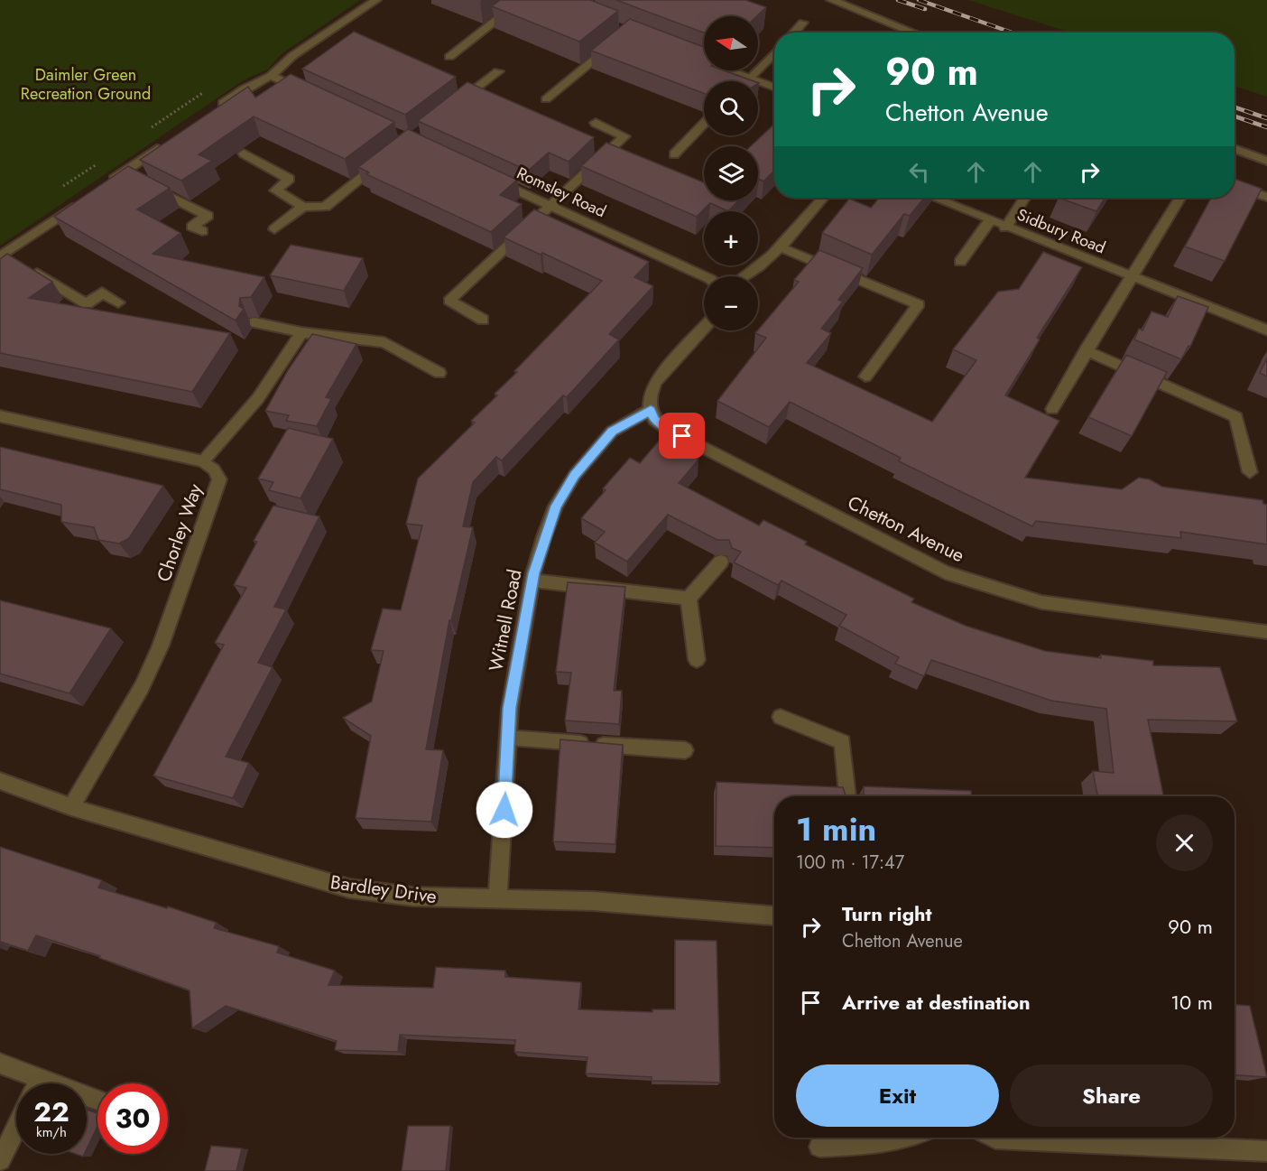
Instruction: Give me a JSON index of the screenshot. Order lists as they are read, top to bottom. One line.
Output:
{"streets":{"street":["Romsley Road","Sidbury Road","Chetton Avenue","Chorley Way","Witnell Road","Bardley Drive"]},"crossings":[["Chetton Avenue","Witnell Road"],["Chorley Way","Bardley Drive"],["Witnell Road","Bardley Drive"]],"parks":["Daimler Green Recreation Ground"],"north":"left","page":{"map_buttons":["+","−"],"turn":["90 m","Chetton Avenue"],"heading":["1 min","100 m · 17:47"],"list":[{"name":"Turn right","note":"Chetton Avenue","value":"90 m"},{"name":"Arrive at destination","value":"10 m"}],"buttons":["Exit","Share"],"speed":"22 km/h","limit":"30"}}
